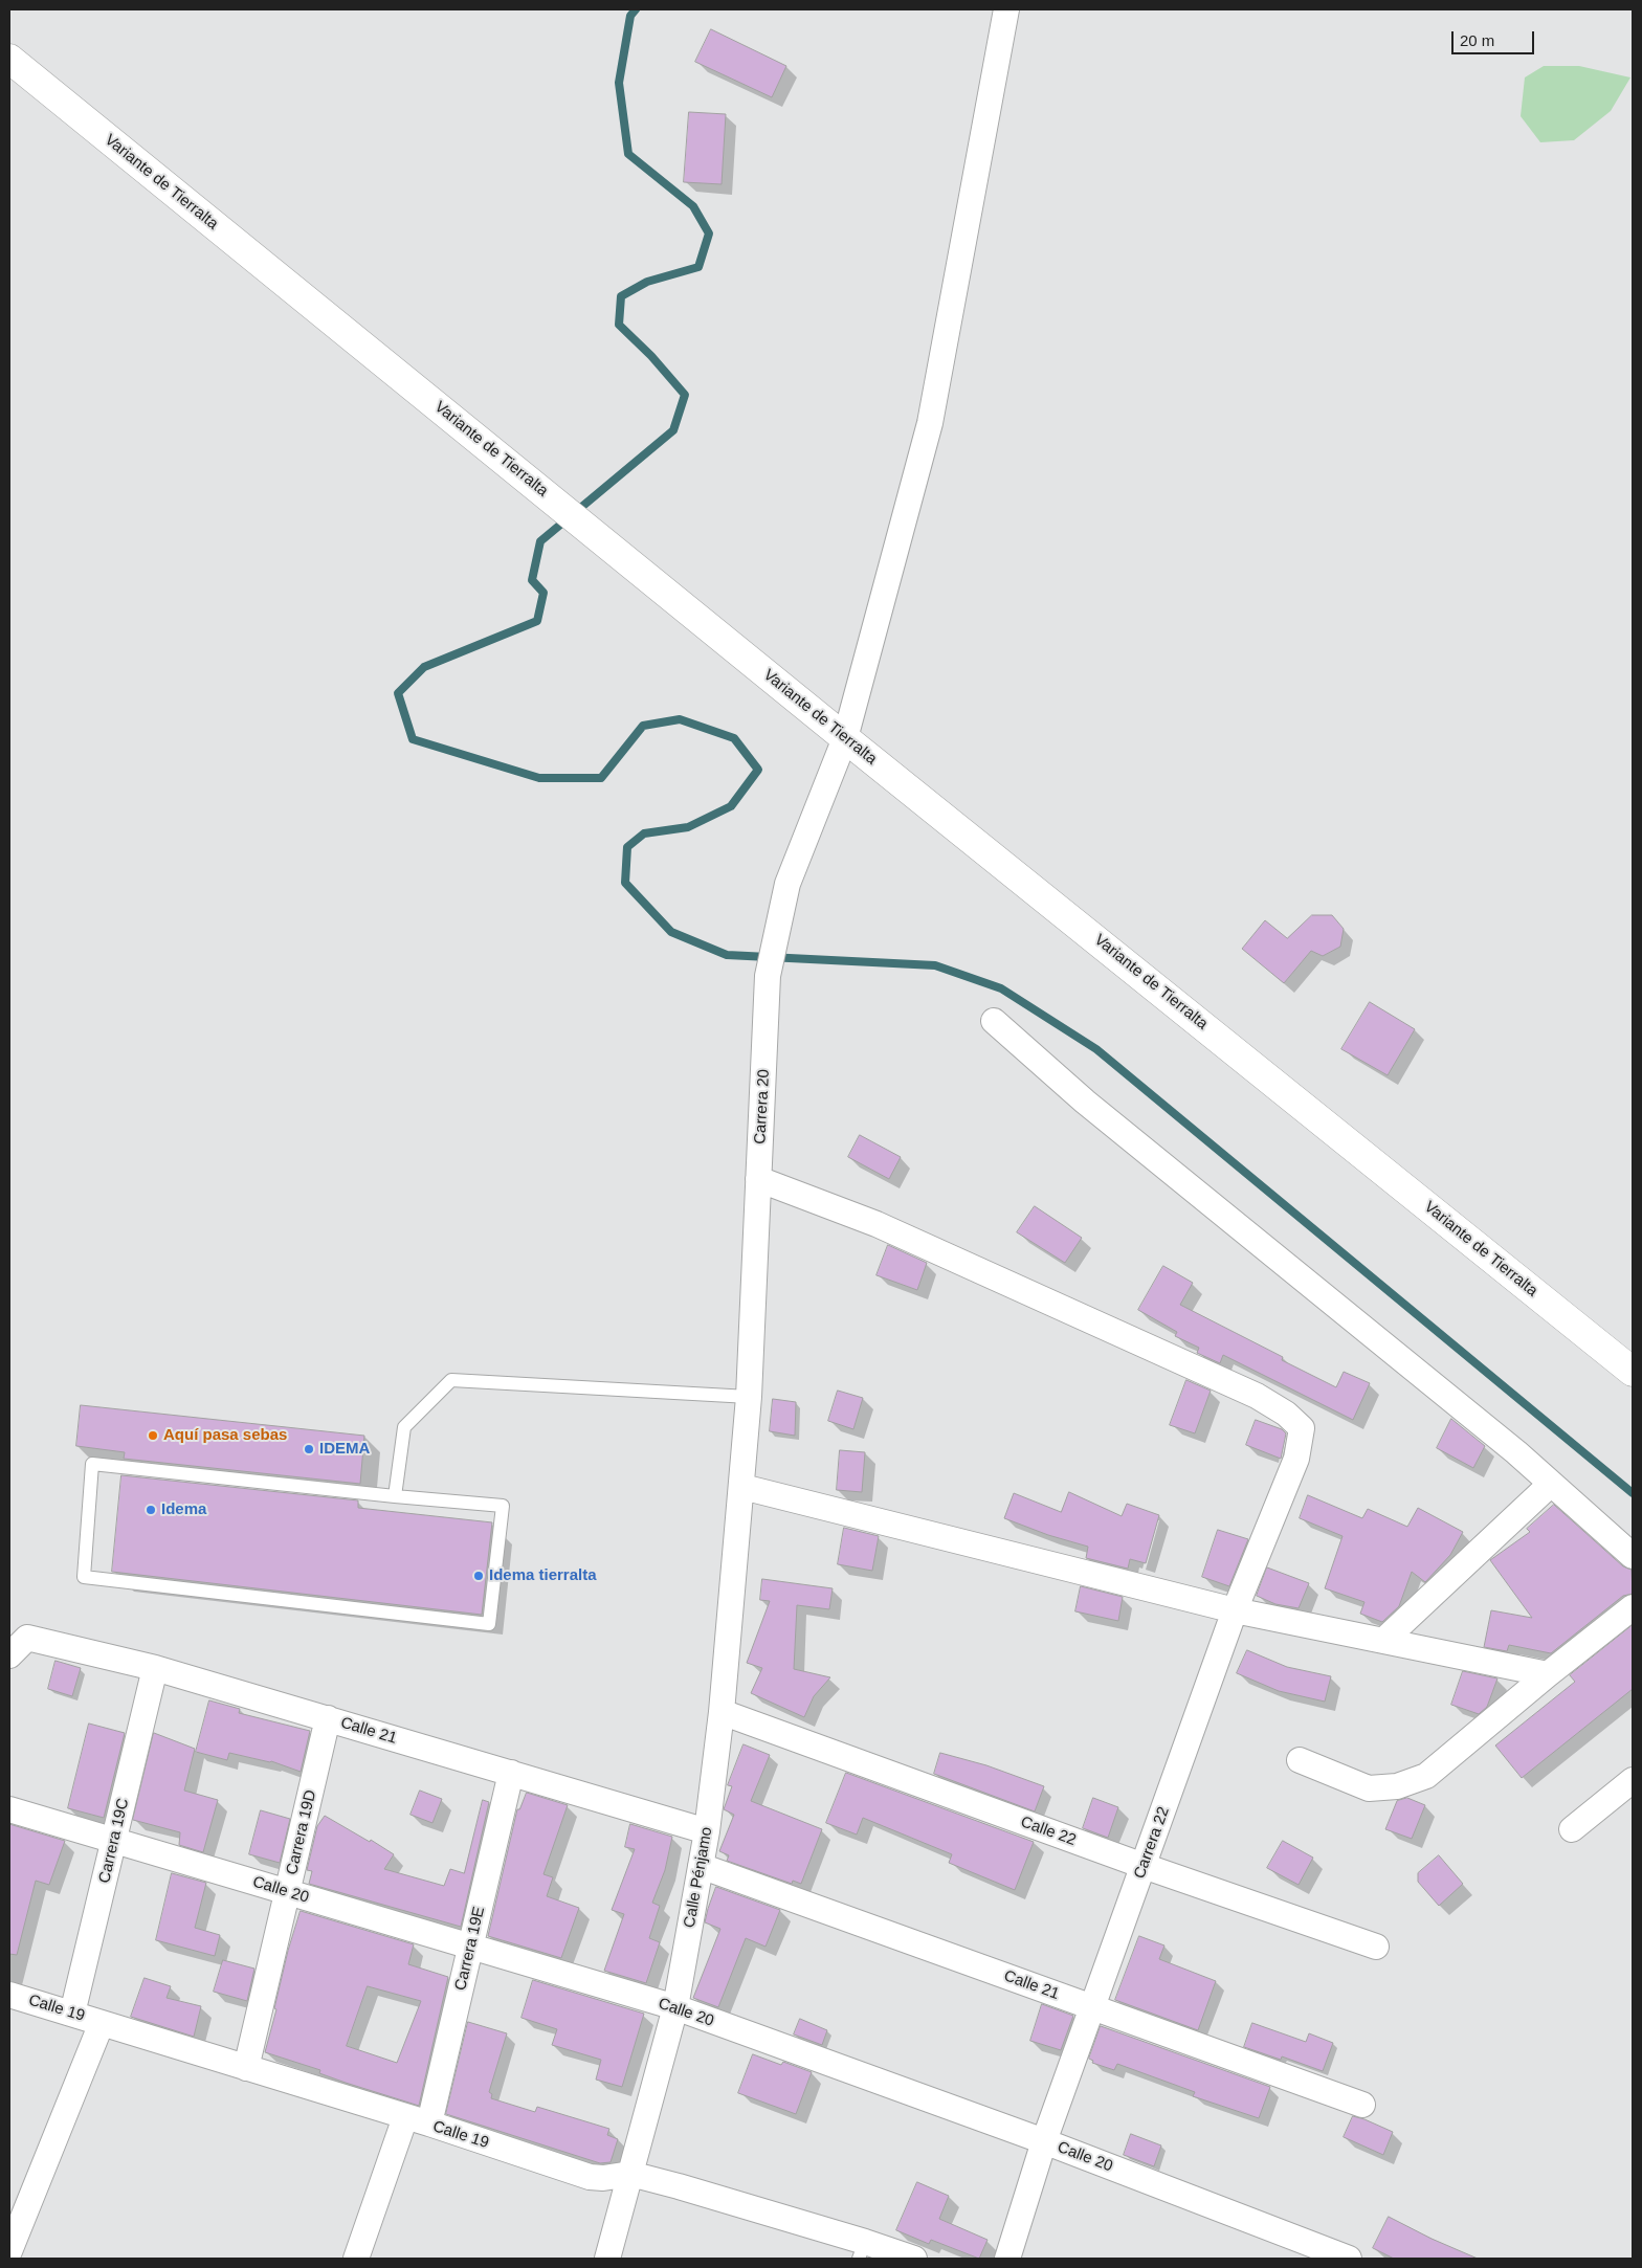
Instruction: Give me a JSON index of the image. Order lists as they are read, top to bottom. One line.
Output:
{"streets":{"main road":["Variante de Tierralta"],"street":["Carrera 20","Calle 21","Calle 22","Carrera 19D","Carrera 19C","Carrera 22","Calle Pénjamo","Calle 20","Carrera 19E","Calle 19"]},"crossings":[["Variante de Tierralta","Carrera 20"],["Carrera 20","Carrera 22"],["Carrera 20","Calle Pénjamo"],["Calle 21","Carrera 19D"],["Calle 21","Carrera 19C"],["Calle 21","Carrera 22"],["Calle 21","Calle Pénjamo"],["Calle 21","Carrera 19E"],["Calle 22","Carrera 22"],["Calle 22","Calle Pénjamo"],["Carrera 19D","Calle 20"],["Carrera 19D","Calle 19"],["Carrera 19C","Calle 20"],["Carrera 19C","Calle 19"],["Carrera 22","Calle 20"],["Calle Pénjamo","Calle 20"],["Calle Pénjamo","Calle 19"],["Calle 20","Carrera 19E"],["Carrera 19E","Calle 19"]],"places":["Aquí pasa sebas","IDEMA","Idema","Idema tierralta"],"scale_bar":"20 m"}
